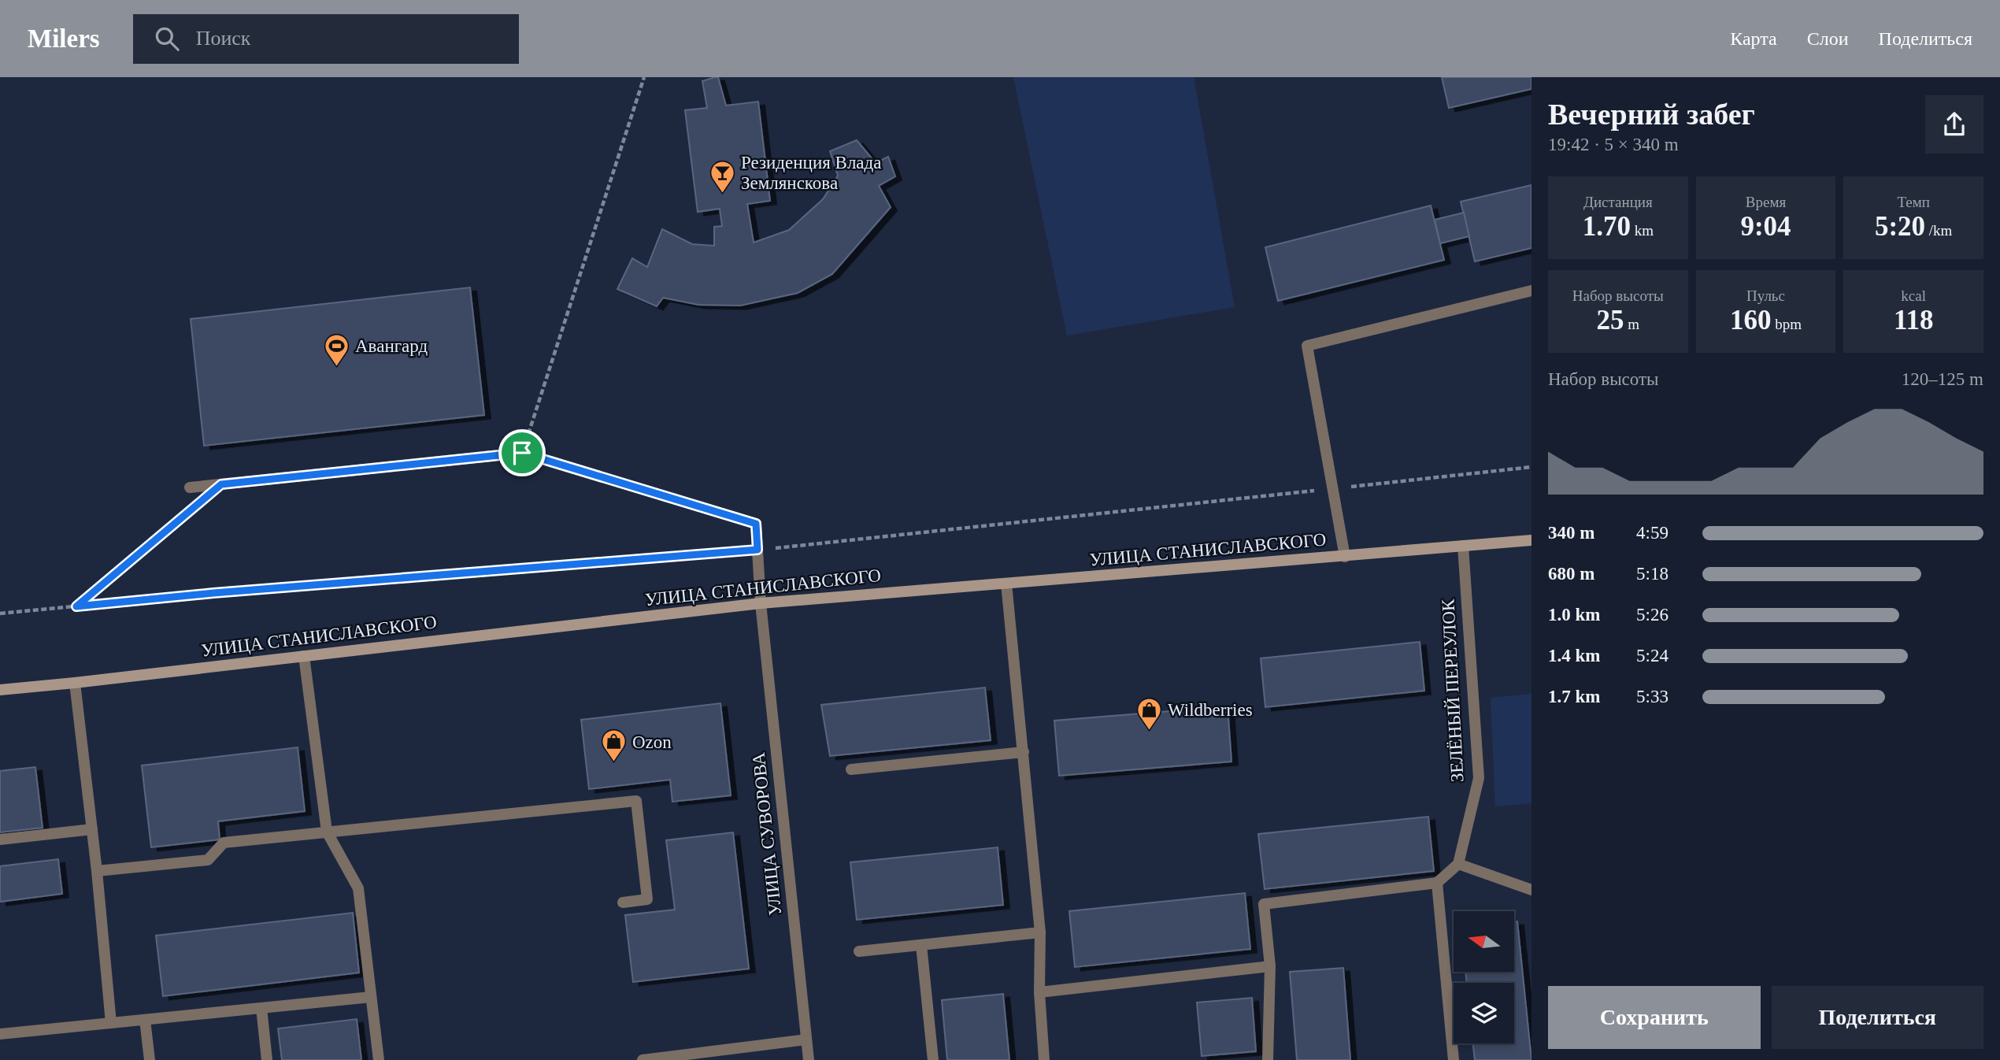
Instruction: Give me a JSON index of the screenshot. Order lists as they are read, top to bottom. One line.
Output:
{"streets":{"main road":["УЛИЦА СТАНИСЛАВСКОГО"],"street":["ЗЕЛЁНЫЙ ПЕРЕУЛОК","УЛИЦА СУВОРОВА"]},"crossings":[["УЛИЦА СТАНИСЛАВСКОГО","ЗЕЛЁНЫЙ ПЕРЕУЛОК"],["УЛИЦА СТАНИСЛАВСКОГО","УЛИЦА СУВОРОВА"]],"places":{"bar":["Резиденция Влада Землянскова"],"sports":["Авангард"],"shop":["Wildberries","Ozon"]},"north":"left","page":{"header":"Milers","search":"Поиск","nav":["Карта","Слои","Поделиться"],"heading":["Вечерний забег","19:42 · 5 × 340 m"],"stats":[["Дистанция","1.70 km"],["Время","9:04"],["Темп","5:20 /km"],["Набор высоты","25 m"],["Пульс","160 bpm"],["kcal","118"]],"chart":["Набор высоты","120–125 m"],"list":[{"name":"340 m","note":"4:59"},{"name":"680 m","note":"5:18"},{"name":"1.0 km","note":"5:26"},{"name":"1.4 km","note":"5:24"},{"name":"1.7 km","note":"5:33"}],"buttons":["Сохранить","Поделиться"]}}
